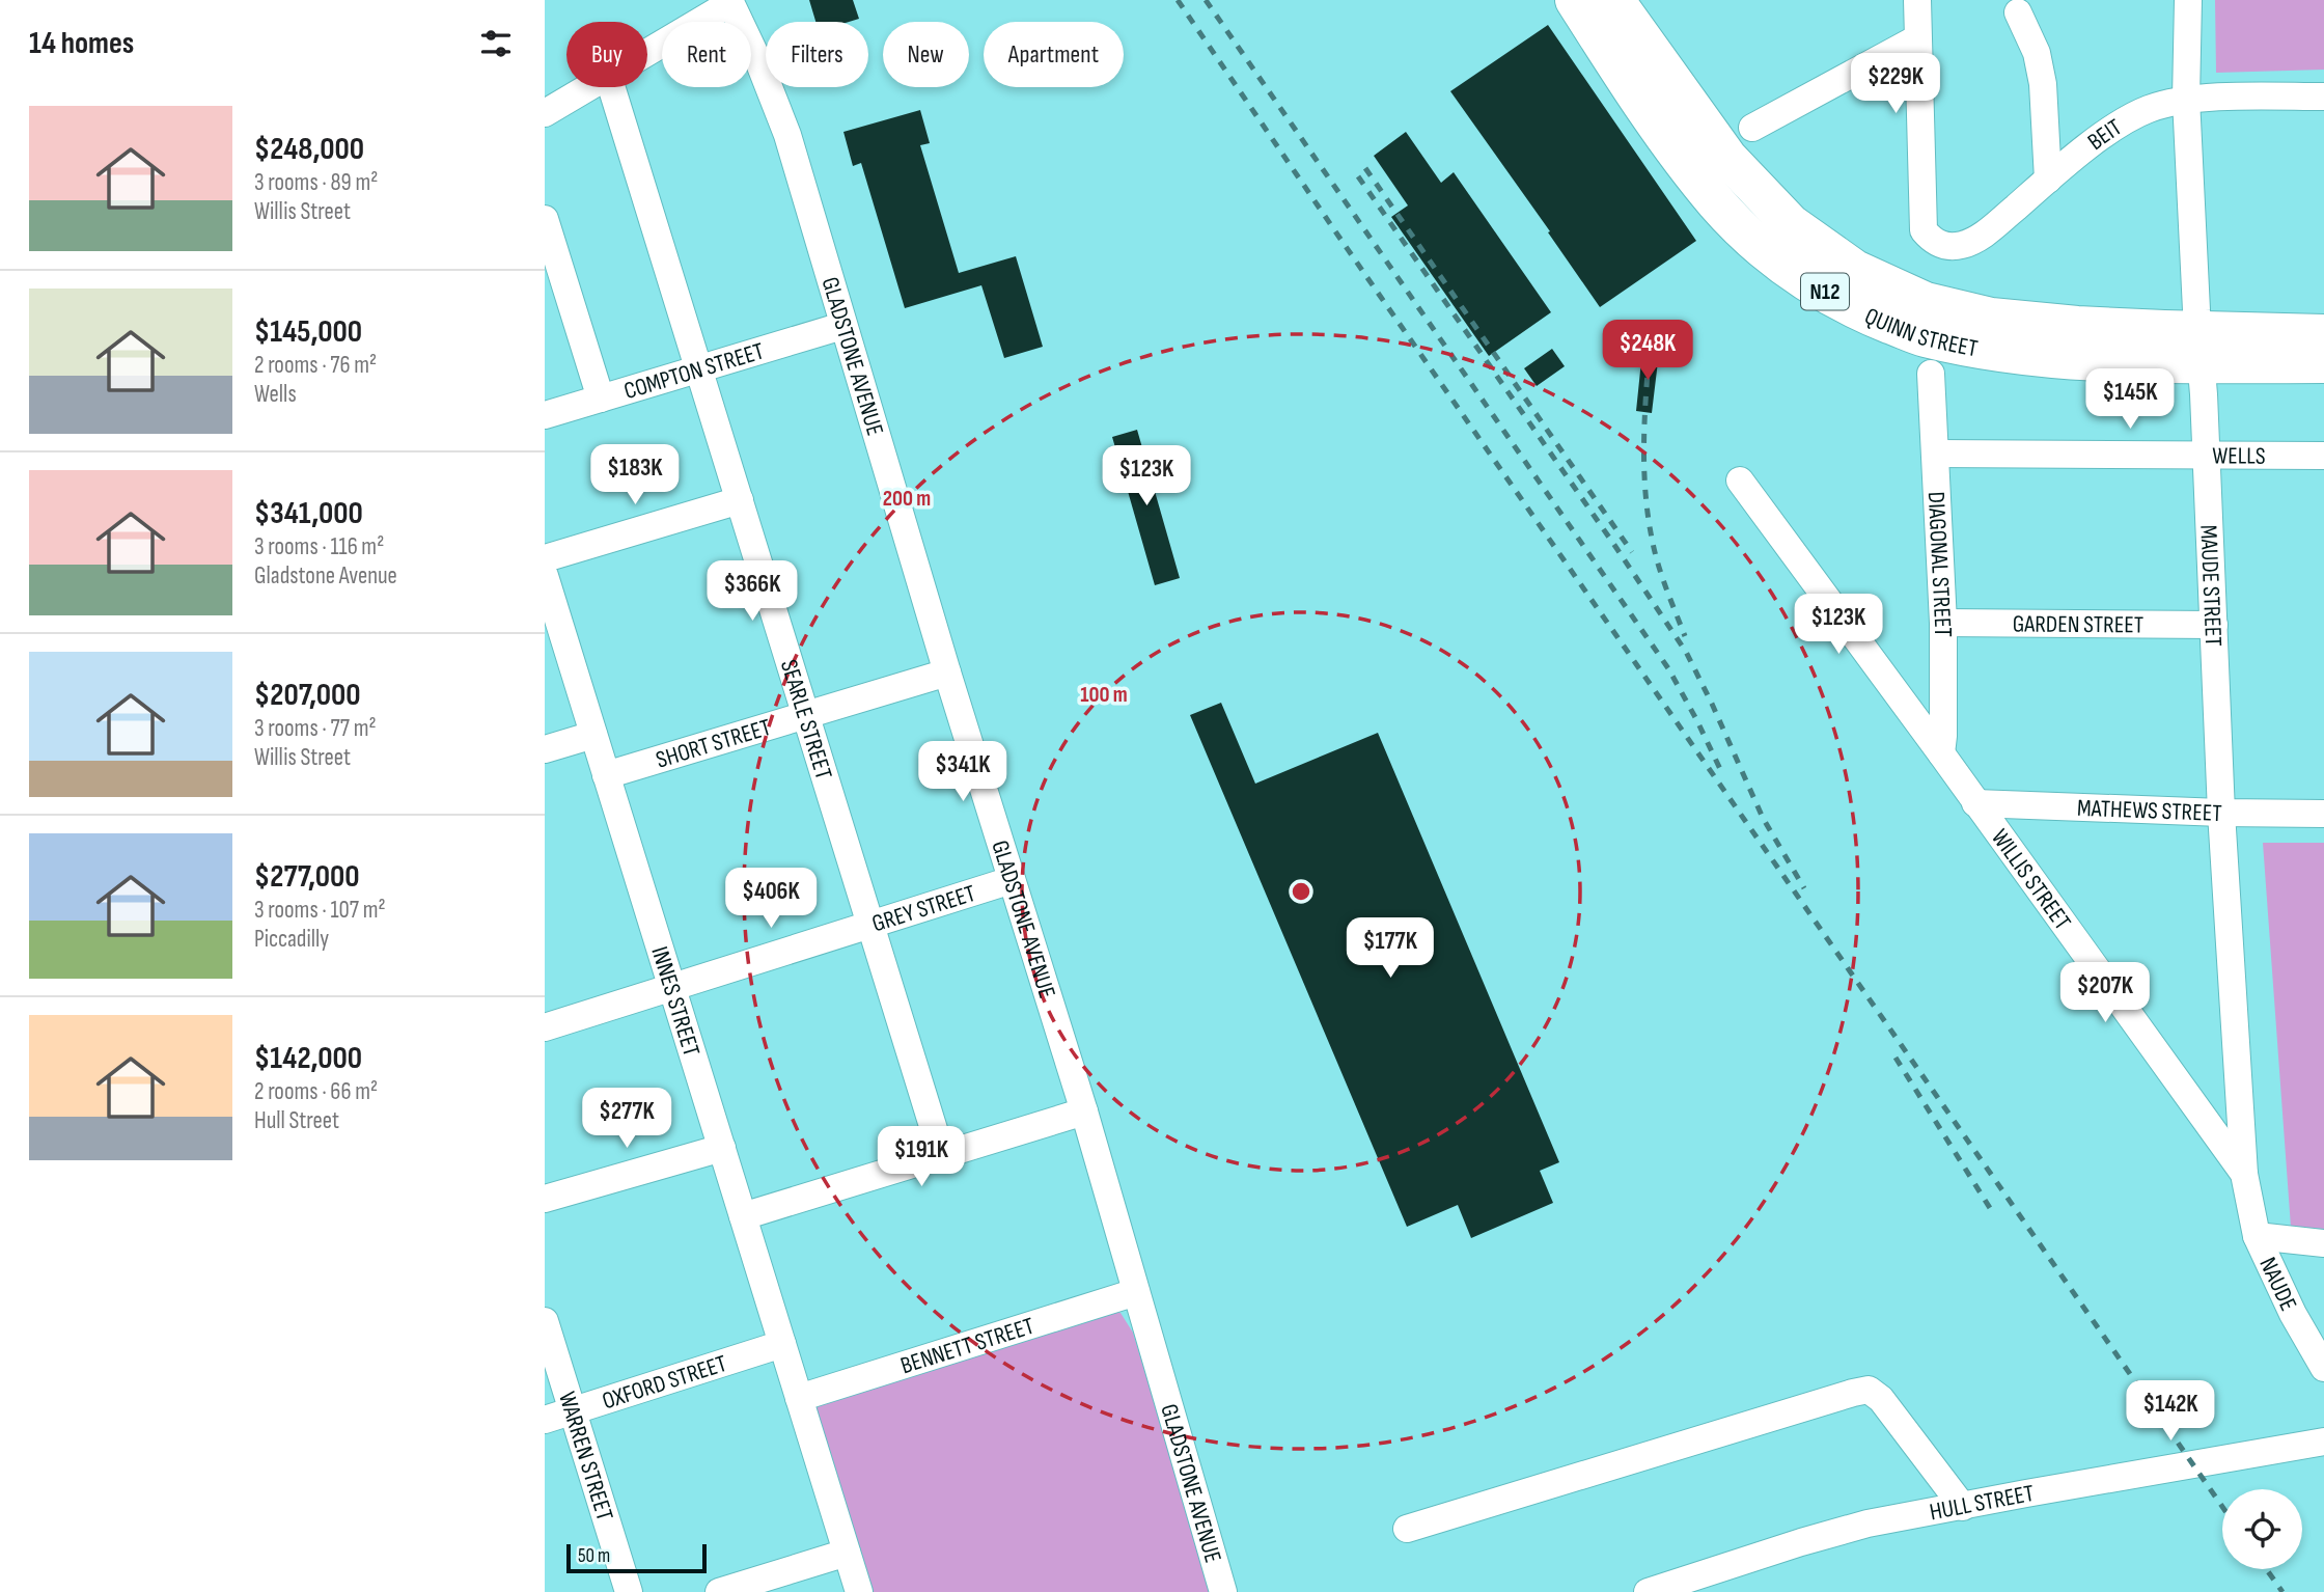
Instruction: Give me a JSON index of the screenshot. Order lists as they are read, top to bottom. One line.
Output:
{"streets":{"highway":["N12","QUINN STREET"],"street":["BEIT","GLADSTONE AVENUE","COMPTON STREET","WELLS","DIAGONAL STREET","MAUDE STREET","GARDEN STREET","SEARLE STREET","SHORT STREET","MATHEWS STREET","WILLIS STREET","GREY STREET","INNES STREET","NAUDE","BENNETT STREET","OXFORD STREET","WARREN STREET","HULL STREET"]},"crossings":[["BEIT","MAUDE STREET"],["QUINN STREET","MAUDE STREET"],["GLADSTONE AVENUE","COMPTON STREET"],["GLADSTONE AVENUE","SHORT STREET"],["GLADSTONE AVENUE","GREY STREET"],["GLADSTONE AVENUE","BENNETT STREET"],["COMPTON STREET","SEARLE STREET"],["WELLS","DIAGONAL STREET"],["WELLS","MAUDE STREET"],["DIAGONAL STREET","GARDEN STREET"],["DIAGONAL STREET","WILLIS STREET"],["MAUDE STREET","GARDEN STREET"],["MAUDE STREET","MATHEWS STREET"],["MAUDE STREET","WILLIS STREET"],["SEARLE STREET","SHORT STREET"],["SEARLE STREET","GREY STREET"],["SHORT STREET","INNES STREET"],["MATHEWS STREET","WILLIS STREET"],["WILLIS STREET","NAUDE"],["GREY STREET","INNES STREET"],["INNES STREET","BENNETT STREET"],["INNES STREET","OXFORD STREET"],["OXFORD STREET","WARREN STREET"]],"scale_bar":"50 m","page":{"heading":"14 homes","chip":["Buy","Rent","Filters","New","Apartment"],"price":["$229K","$248K","$145K","$183K","$123K","$366K","$123K","$341K","$406K","$177K","$207K","$277K","$191K","$142K"],"list":[{"name":"$248,000","note":"3 rooms · 89 m² · Willis Street"},{"name":"$145,000","note":"2 rooms · 76 m² · Wells"},{"name":"$341,000","note":"3 rooms · 116 m² · Gladstone Avenue"},{"name":"$207,000","note":"3 rooms · 77 m² · Willis Street"},{"name":"$277,000","note":"3 rooms · 107 m² · Piccadilly"},{"name":"$142,000","note":"2 rooms · 66 m² · Hull Street"}],"scale":"50 m"},"rings":["200 m","100 m"]}
